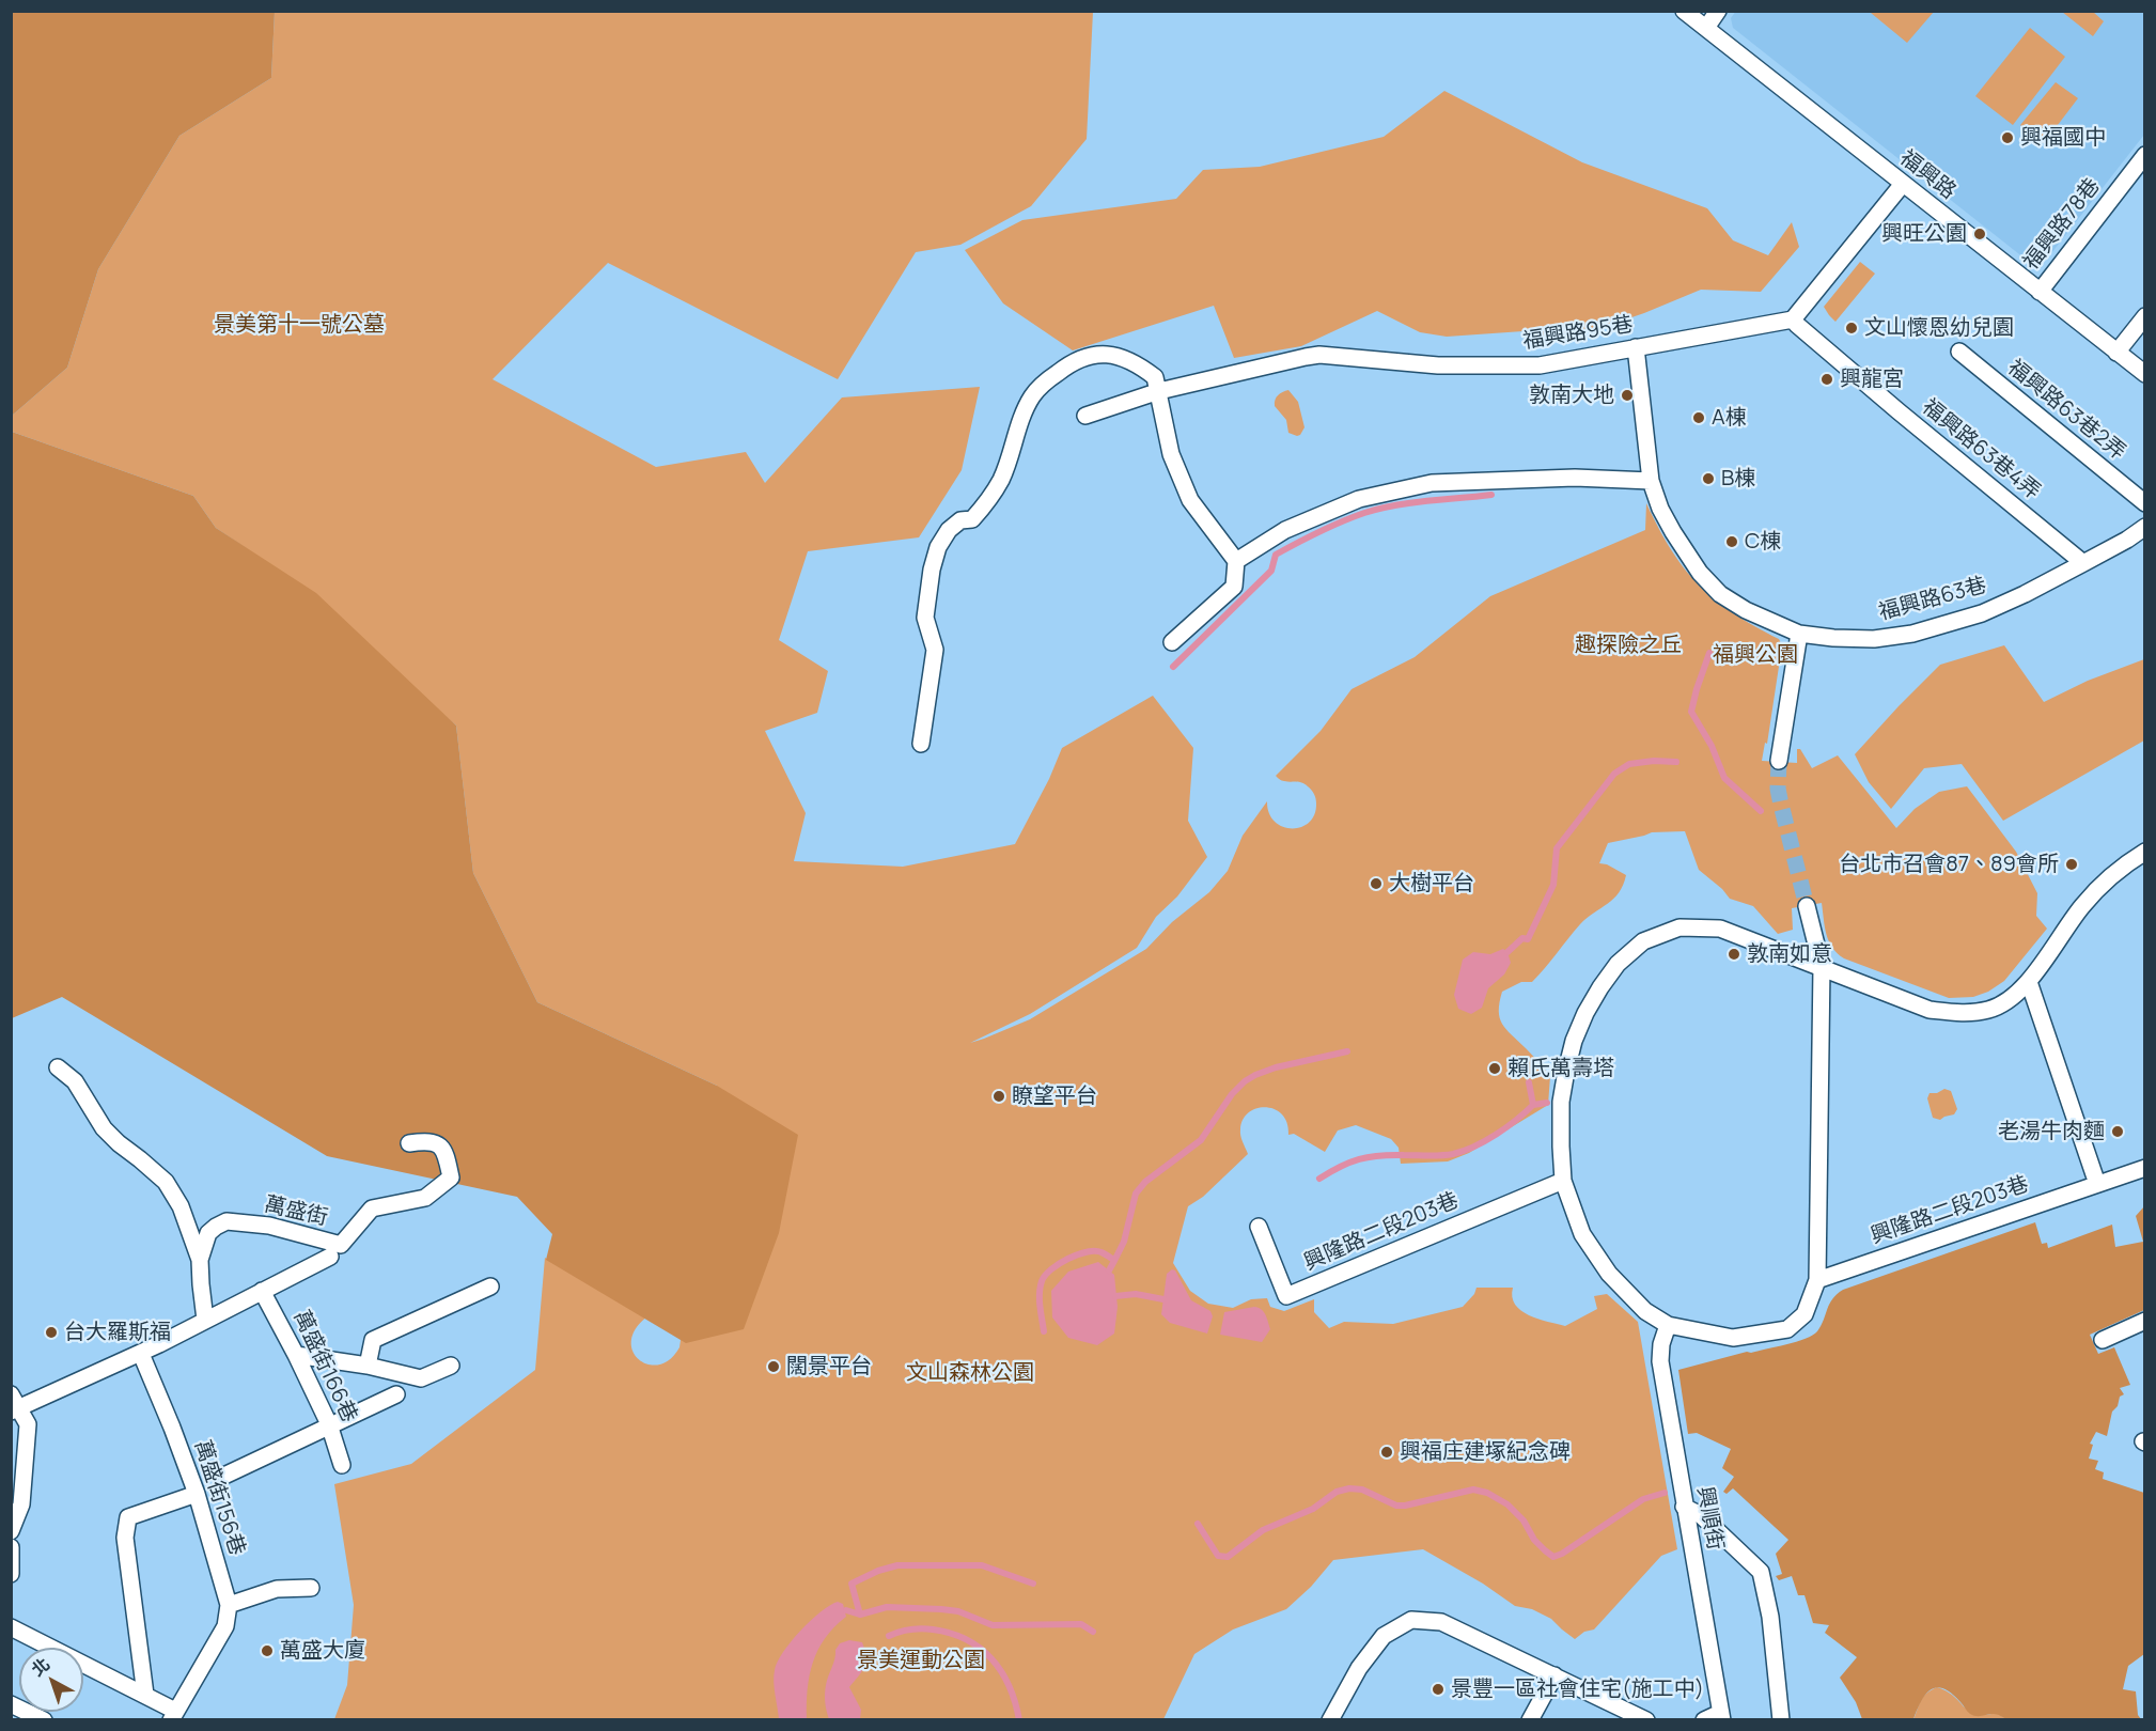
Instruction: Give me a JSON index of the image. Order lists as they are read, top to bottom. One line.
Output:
{"streets":{"street":["福興路","福興路78巷","福興路95巷","福興路63巷2弄","福興路63巷4弄","福興路63巷","興隆路二段203巷","萬盛街","萬盛街166巷","萬盛街156巷","興順街"]},"crossings":[["福興路","福興路78巷"],["福興路95巷","福興路63巷4弄"],["福興路95巷","福興路63巷"],["福興路63巷4弄","福興路63巷"]],"parks":["景美第十一號公墓","趣探險之丘","福興公園","文山森林公園","景美運動公園"],"places":["興福國中","興旺公園","文山懷恩幼兒園","興龍宮","敦南大地","A棟","B棟","C棟","台北市召會87、89會所","大樹平台","敦南如意","賴氏萬壽塔","瞭望平台","老湯牛肉麵","台大羅斯福","闊景平台","興福庄建塚紀念碑","萬盛大廈","景豐一區社會住宅(施工中)"],"north":"top left"}
